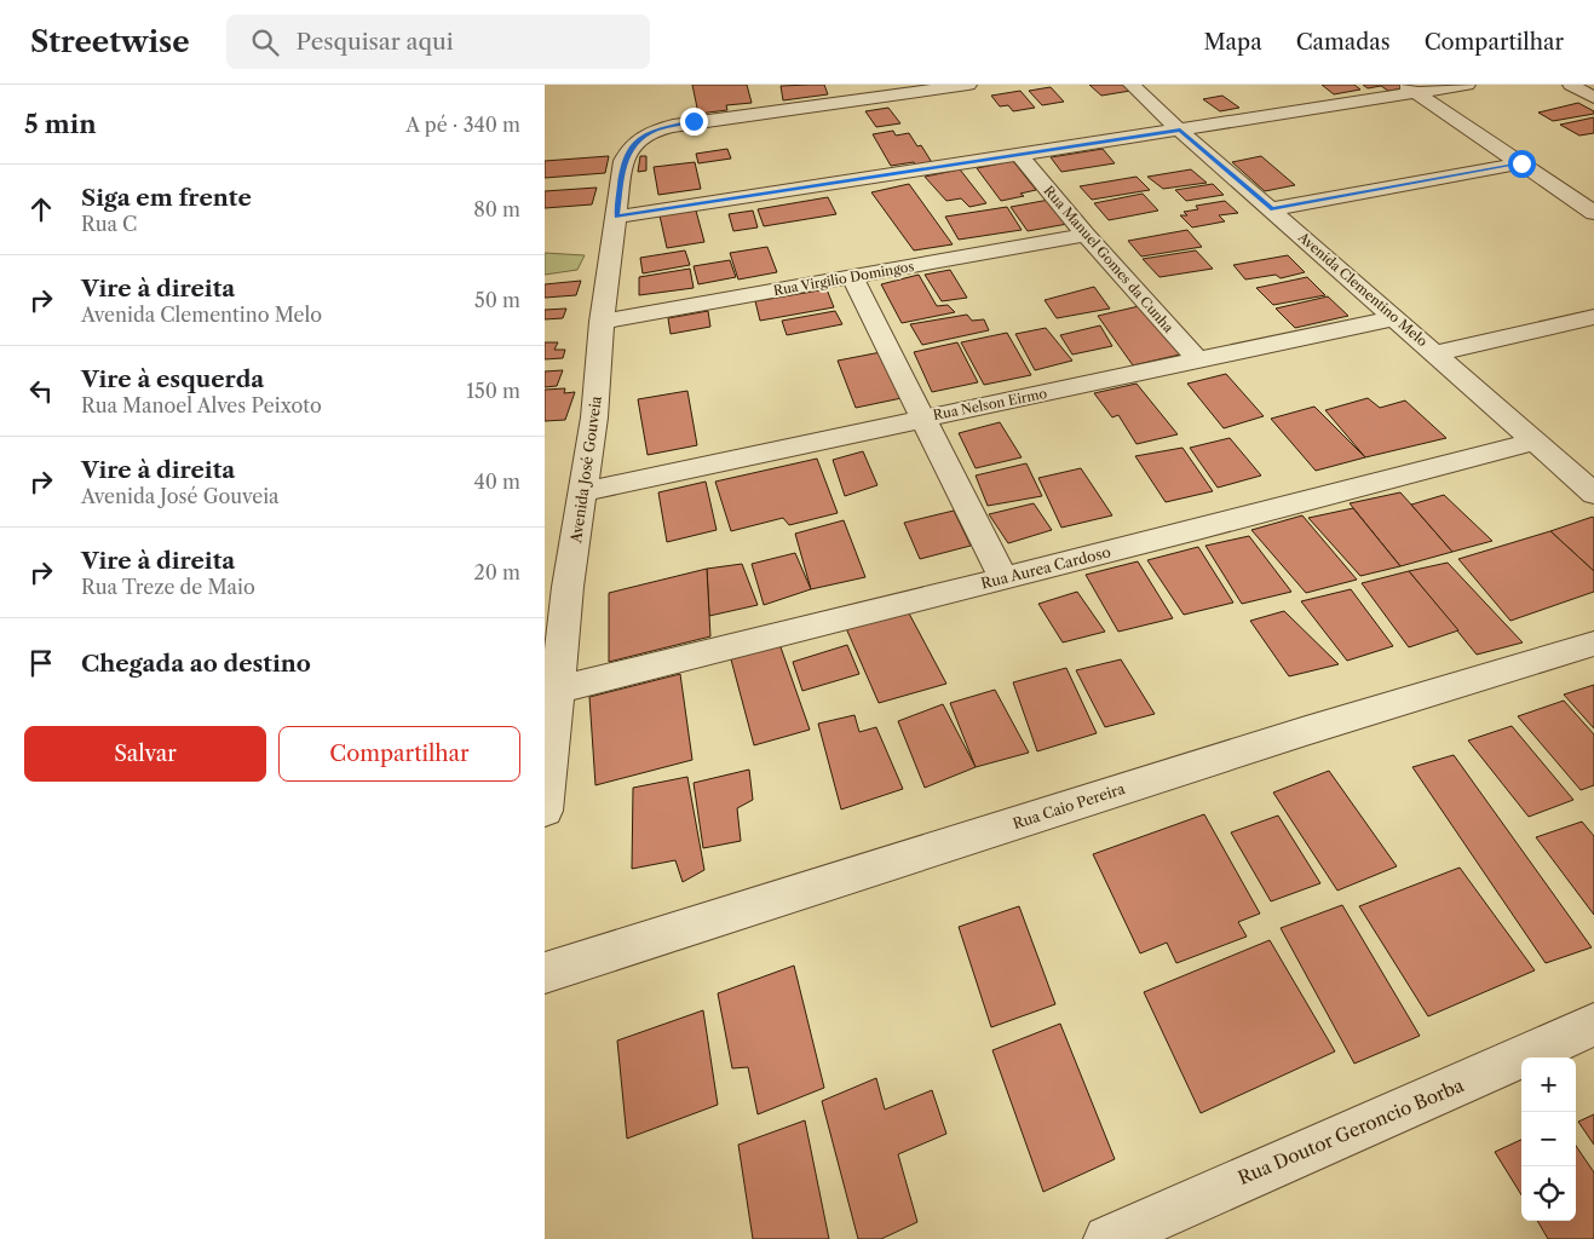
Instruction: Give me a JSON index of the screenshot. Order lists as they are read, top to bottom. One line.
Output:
{"streets":{"street":["Rua Manuel Gomes da Cunha","Rua Virgilio Domingos","Avenida Clementino Melo","Rua Nelson Eirmo","Avenida José Gouveia","Rua Aurea Cardoso","Rua Caio Pereira","Rua Doutor Geroncio Borba"]},"crossings":[["Rua Manuel Gomes da Cunha","Rua Virgilio Domingos"],["Rua Manuel Gomes da Cunha","Rua Nelson Eirmo"],["Rua Virgilio Domingos","Avenida José Gouveia"],["Avenida Clementino Melo","Rua Nelson Eirmo"],["Avenida Clementino Melo","Rua Aurea Cardoso"],["Rua Nelson Eirmo","Avenida José Gouveia"],["Avenida José Gouveia","Rua Aurea Cardoso"]],"page":{"header":"Streetwise","search":"Pesquisar aqui","nav":["Mapa","Camadas","Compartilhar"],"heading":["5 min","A pé · 340 m"],"list":[["Siga em frente","Rua C","80 m"],["Vire à direita","Avenida Clementino Melo","50 m"],["Vire à esquerda","Rua Manoel Alves Peixoto","150 m"],["Vire à direita","Avenida José Gouveia","40 m"],["Vire à direita","Rua Treze de Maio","20 m"],"Chegada ao destino"],"buttons":["Salvar","Compartilhar"],"map_buttons":["+","−"]}}
